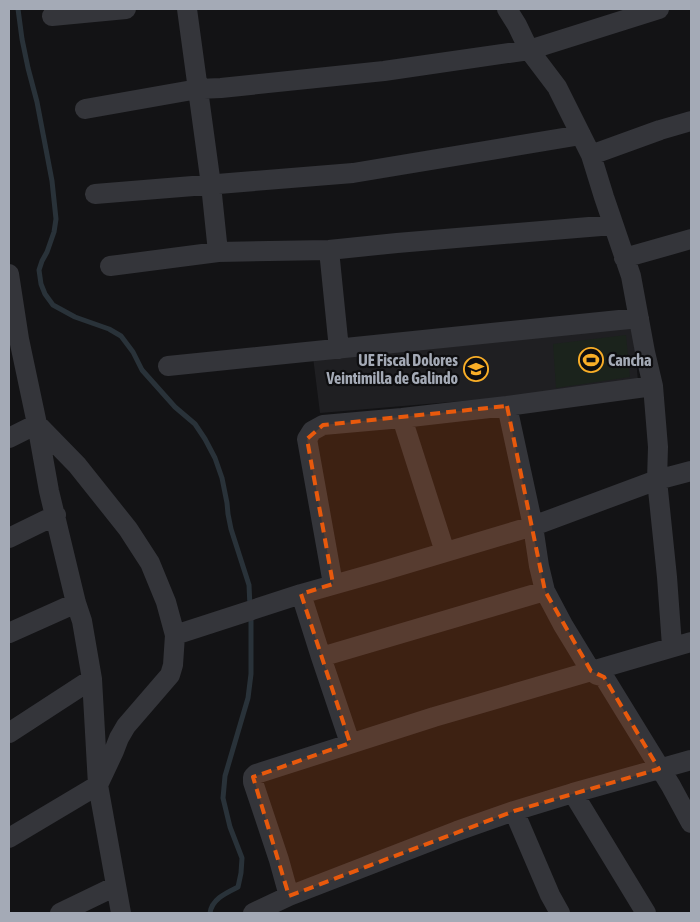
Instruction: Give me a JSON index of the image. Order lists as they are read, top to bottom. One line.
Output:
{"places":{"sports":["Cancha"],"school or university":["UE Fiscal Dolores Veintimilla de Galindo"]}}
